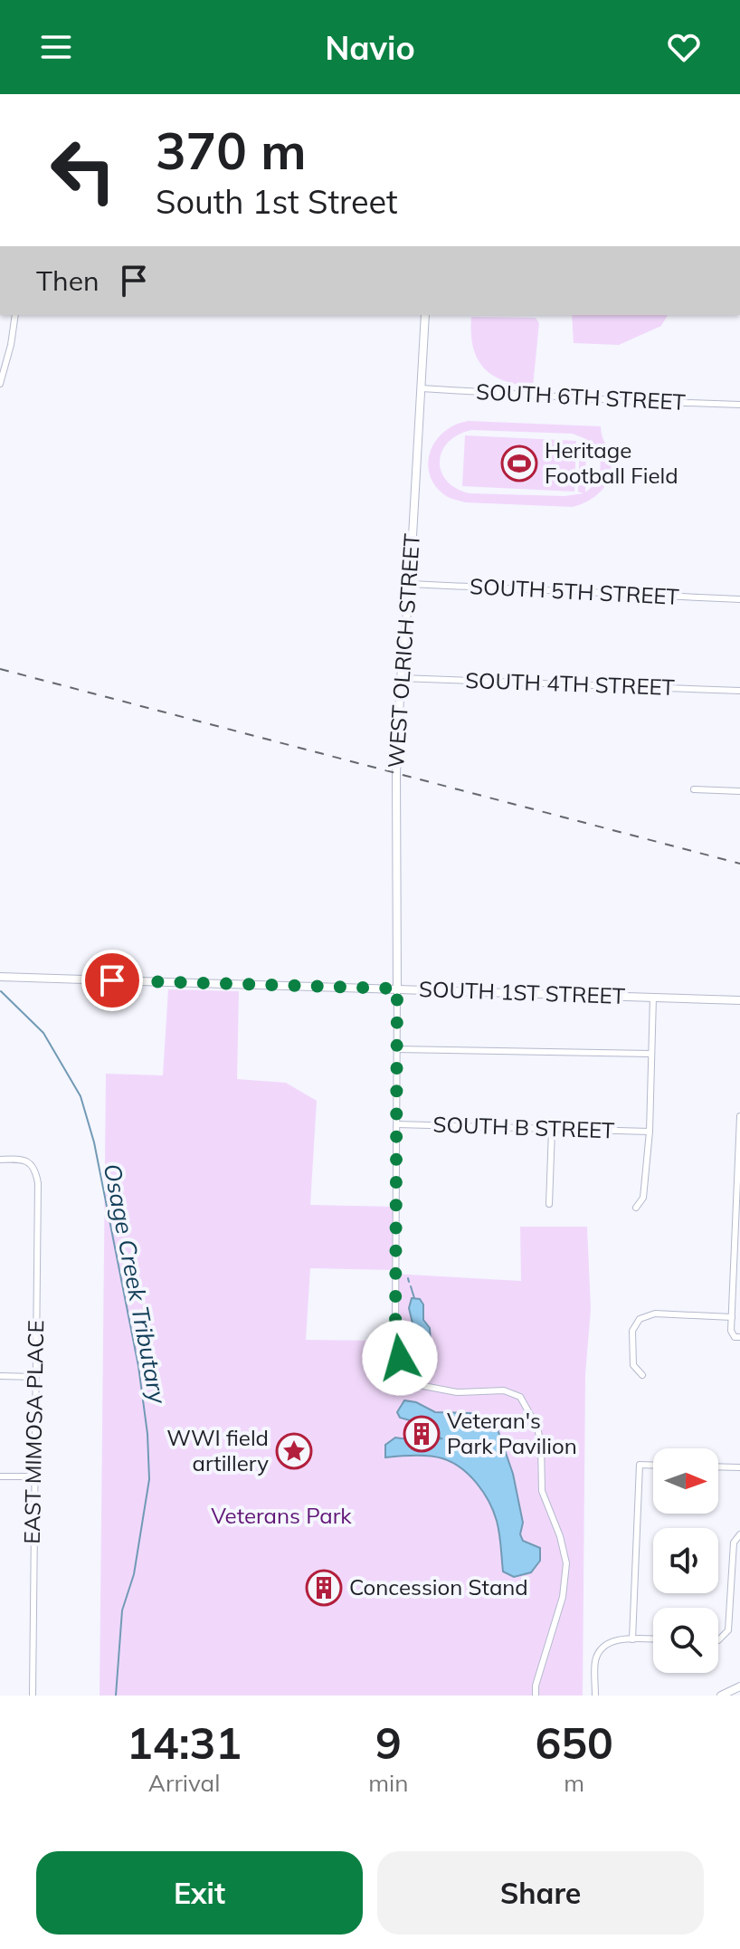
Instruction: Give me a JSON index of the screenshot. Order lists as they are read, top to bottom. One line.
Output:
{"streets":{"street":["SOUTH 6TH STREET","SOUTH 5TH STREET","WEST OLRICH STREET","SOUTH 4TH STREET","SOUTH 1ST STREET","SOUTH B STREET","EAST MIMOSA PLACE"]},"crossings":[["SOUTH 6TH STREET","WEST OLRICH STREET"],["SOUTH 5TH STREET","WEST OLRICH STREET"],["WEST OLRICH STREET","SOUTH 4TH STREET"],["WEST OLRICH STREET","SOUTH 1ST STREET"]],"water":["Osage Creek Tributary"],"parks":["Veterans Park"],"places":{"sports":["Heritage Football Field"],"building":["Veteran's Park Pavilion","Concession Stand"],"place":["WWI field artillery"]},"north":"right","page":{"header":"Navio","turn":["370 m","South 1st Street"],"then":"Then","eta":["14:31","Arrival","9","min","650","m"],"buttons":["Exit","Share"]}}
